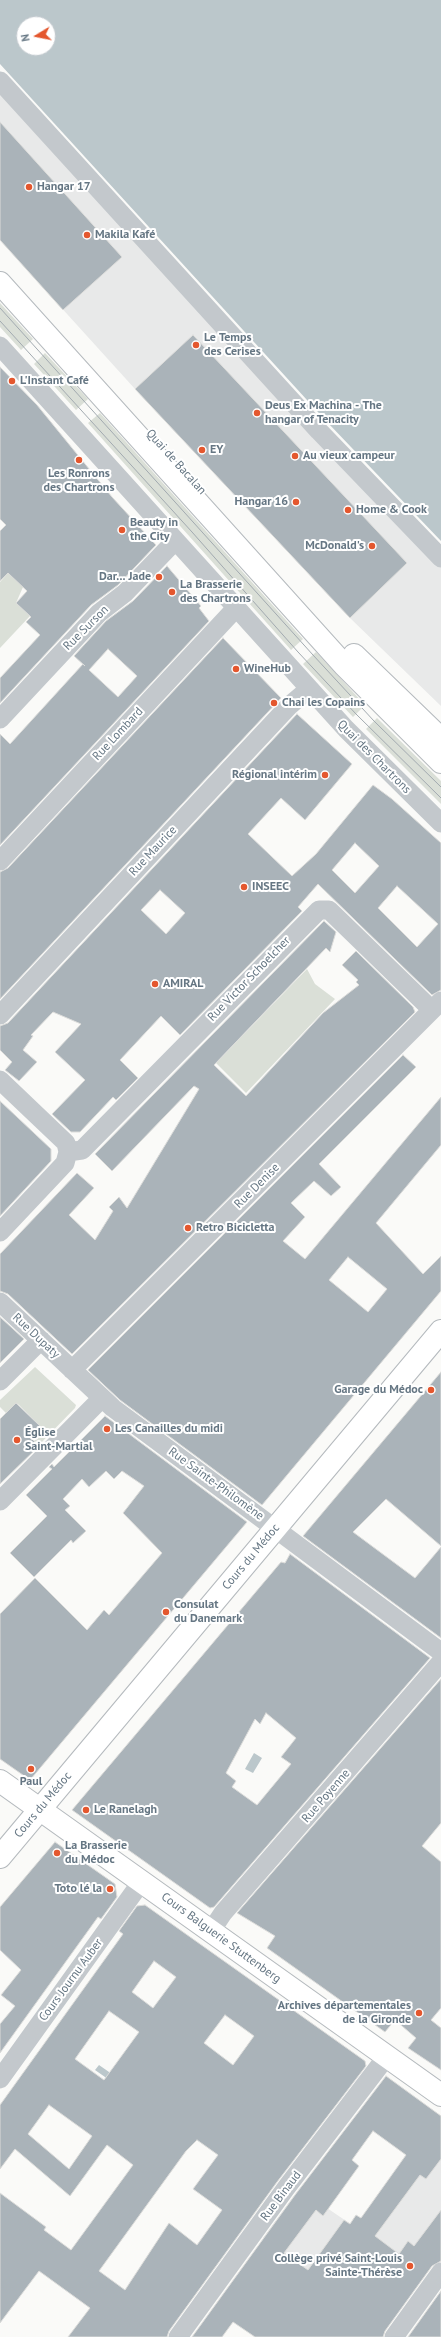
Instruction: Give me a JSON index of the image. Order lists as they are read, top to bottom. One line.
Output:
{"streets":{"main road":["Quai de Bacalan","Cours du Médoc","Cours Balguerie Stuttenberg"],"street":["Rue Surson","Rue Lombard","Quai des Chartrons","Rue Maurice","Rue Victor Schoelcher","Rue Denise","Rue Dupaty","Rue Sainte-Philomène","Rue Poyenne","Cours Journu Auber","Rue Binaud"]},"crossings":[["Quai des Chartrons","Rue Maurice"],["Rue Victor Schoelcher","Rue Denise"],["Rue Denise","Rue Dupaty"],["Rue Denise","Rue Sainte-Philomène"],["Rue Dupaty","Rue Sainte-Philomène"],["Rue Sainte-Philomène","Cours du Médoc"],["Cours du Médoc","Cours Balguerie Stuttenberg"],["Rue Poyenne","Cours Balguerie Stuttenberg"],["Cours Balguerie Stuttenberg","Cours Journu Auber"],["Cours Balguerie Stuttenberg","Rue Binaud"]],"places":["Hangar 17","Makila Kafé","Le Temps des Cerises","L'Instant Café","Deus Ex Machina - The hangar of Tenacity","EY","Au vieux campeur","Les Ronrons des Chartrons","Hangar 16","Home & Cook","Beauty in the City","McDonald's","Dar... Jade","La Brasserie des Chartrons","WineHub","Chai les Copains","Régional intérim","INSEEC","AMIRAL","Retro Bicicletta","Garage du Médoc","Les Canailles du midi","Église Saint-Martial","Consulat du Danemark","Paul","Le Ranelagh","La Brasserie du Médoc","Toto lé la","Archives départementales de la Gironde","Collège privé Saint-Louis Sainte-Thérèse"],"north":"left"}
